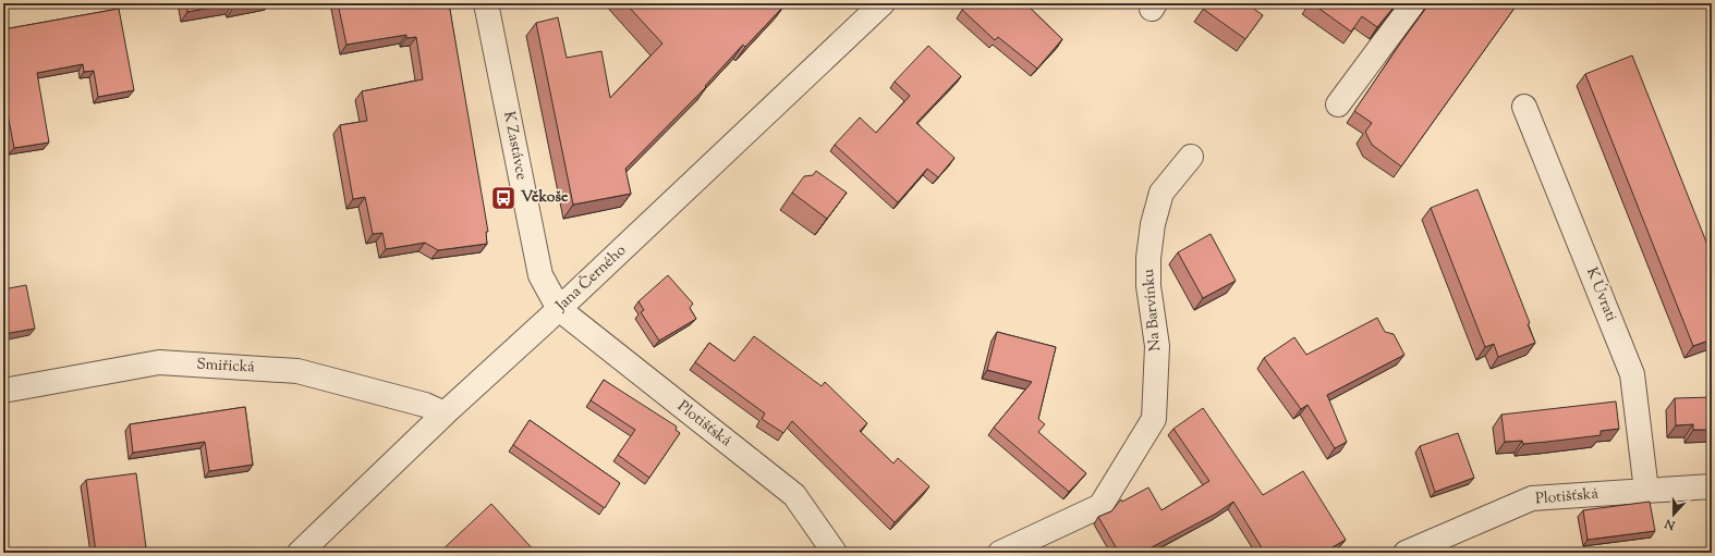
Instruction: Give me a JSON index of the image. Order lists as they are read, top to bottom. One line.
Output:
{"streets":{"street":["K Zastávce","Jana Černého","K Úvrati","Na Barvínku","Smiřická","Plotišťská"]},"crossings":[["K Zastávce","Jana Černého"],["K Zastávce","Plotišťská"],["Jana Černého","Smiřická"],["Jana Černého","Plotišťská"],["K Úvrati","Plotišťská"]],"places":{"bus stop":["Věkoše"]},"north":"bottom"}
